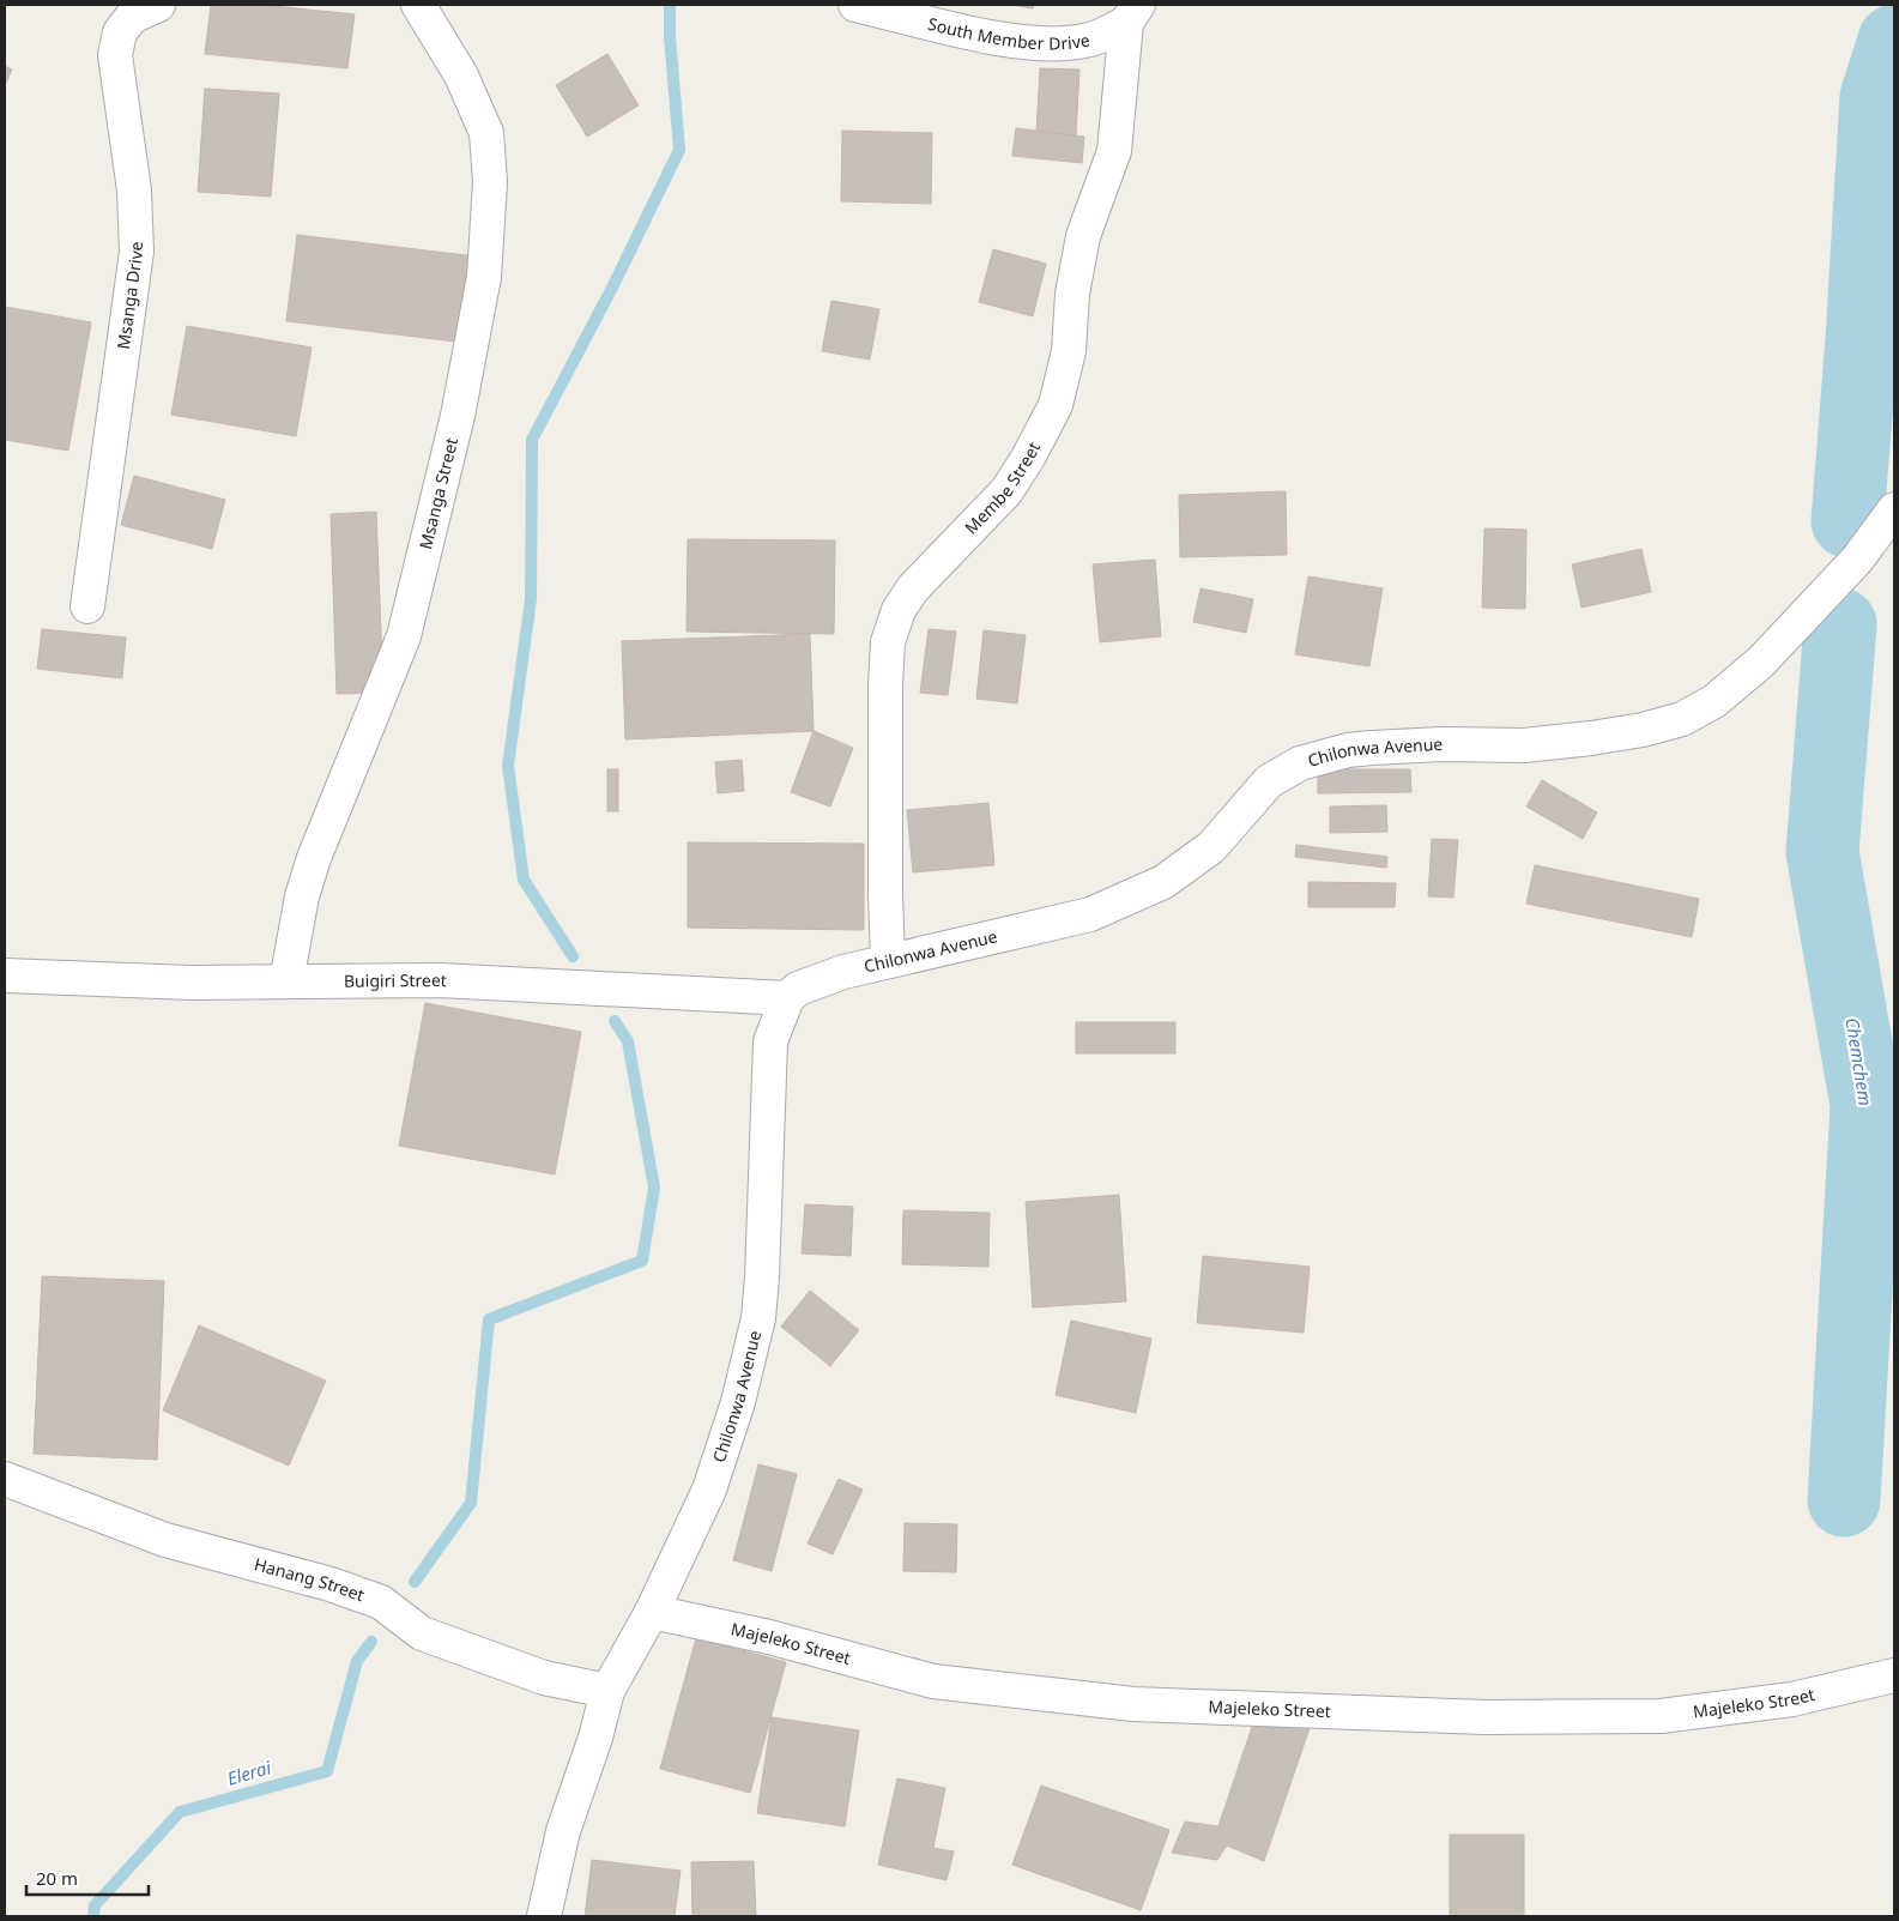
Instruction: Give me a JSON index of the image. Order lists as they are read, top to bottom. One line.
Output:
{"streets":{"street":["South Member Drive","Msanga Drive","Membe Street","Msanga Street","Chilonwa Avenue","Buigiri Street","Hanang Street","Majeleko Street"]},"crossings":[["South Member Drive","Membe Street"],["Membe Street","Chilonwa Avenue"],["Msanga Street","Buigiri Street"],["Chilonwa Avenue","Buigiri Street"],["Chilonwa Avenue","Hanang Street"],["Chilonwa Avenue","Majeleko Street"]],"water":["Chemchem","Elerai"],"scale_bar":"20 m"}
